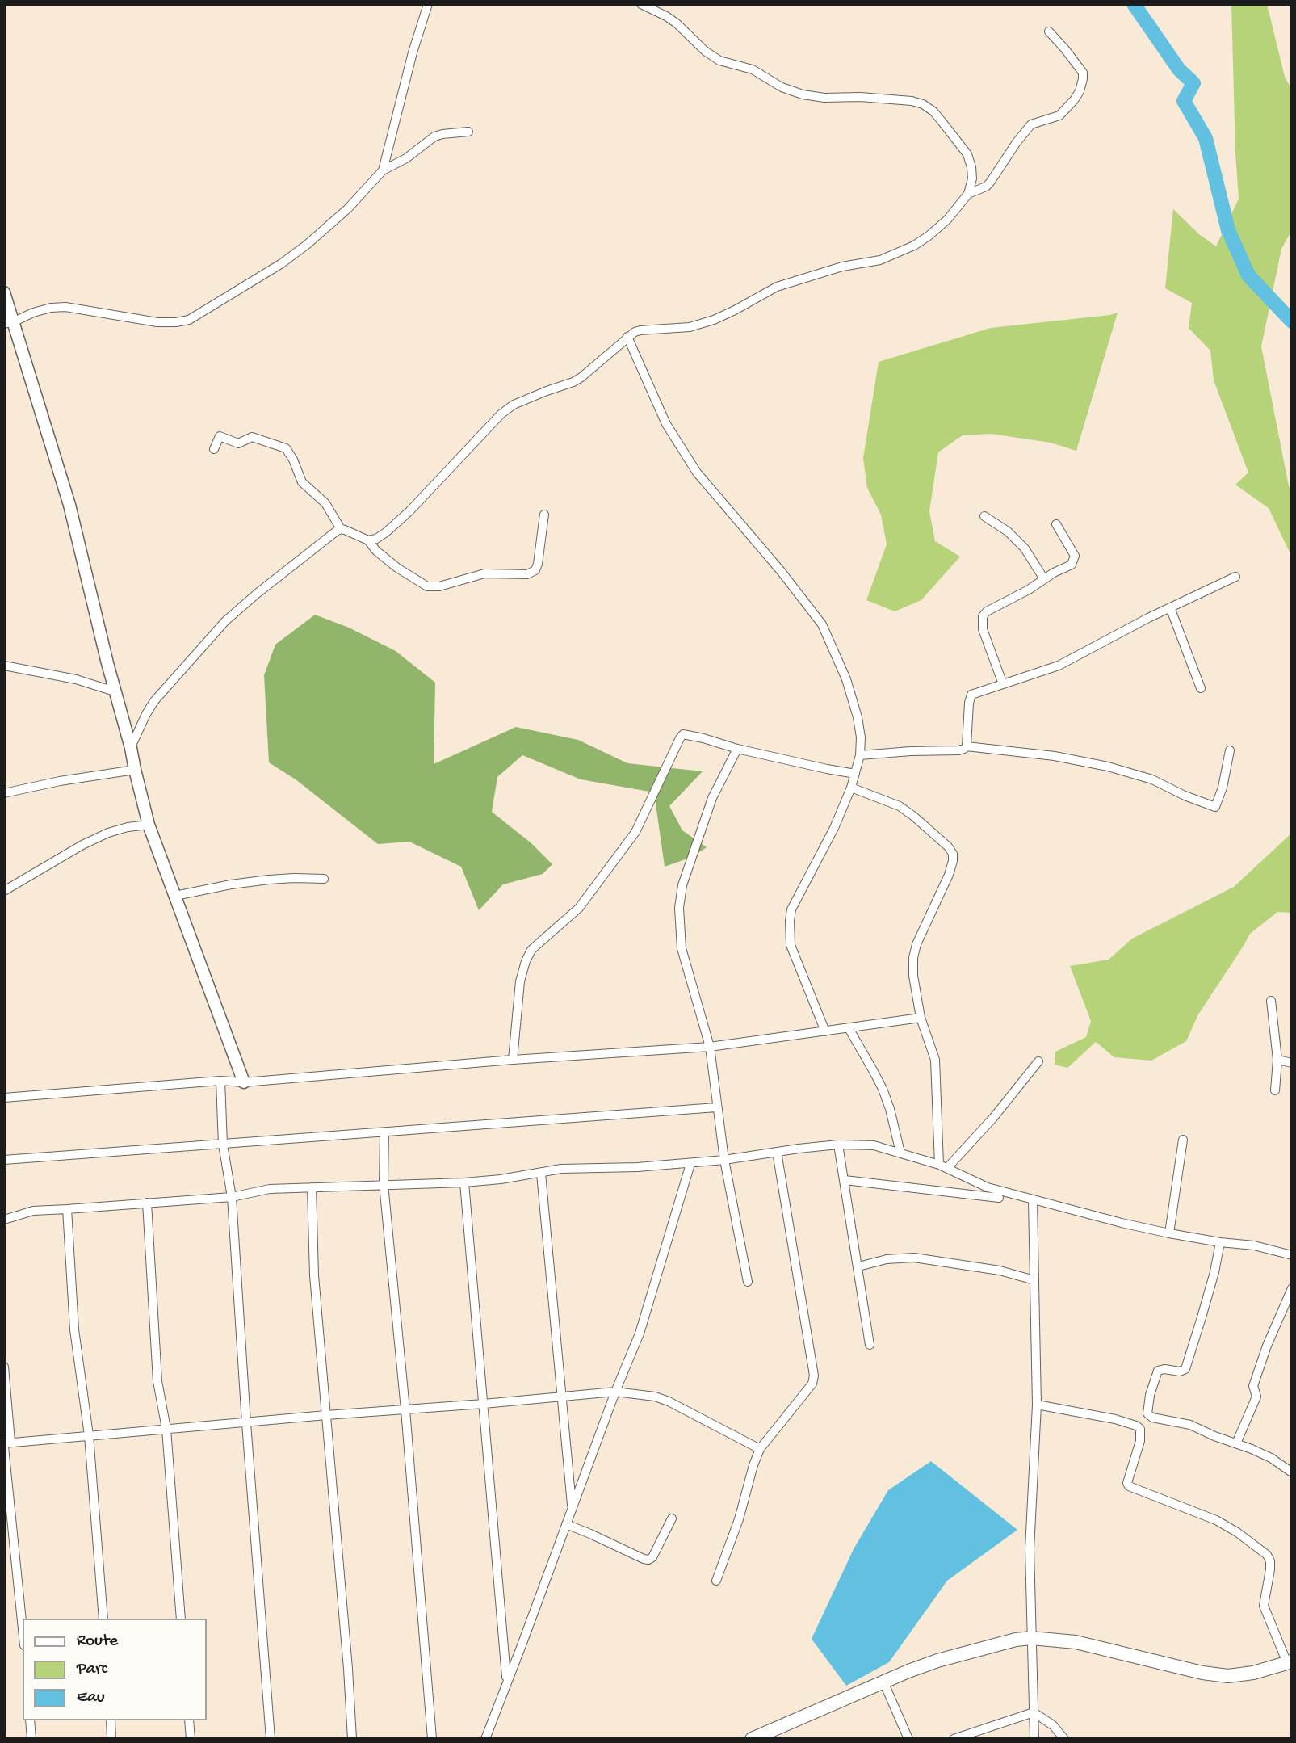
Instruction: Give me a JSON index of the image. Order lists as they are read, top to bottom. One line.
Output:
{"legend":["Route","Parc","Eau"]}
